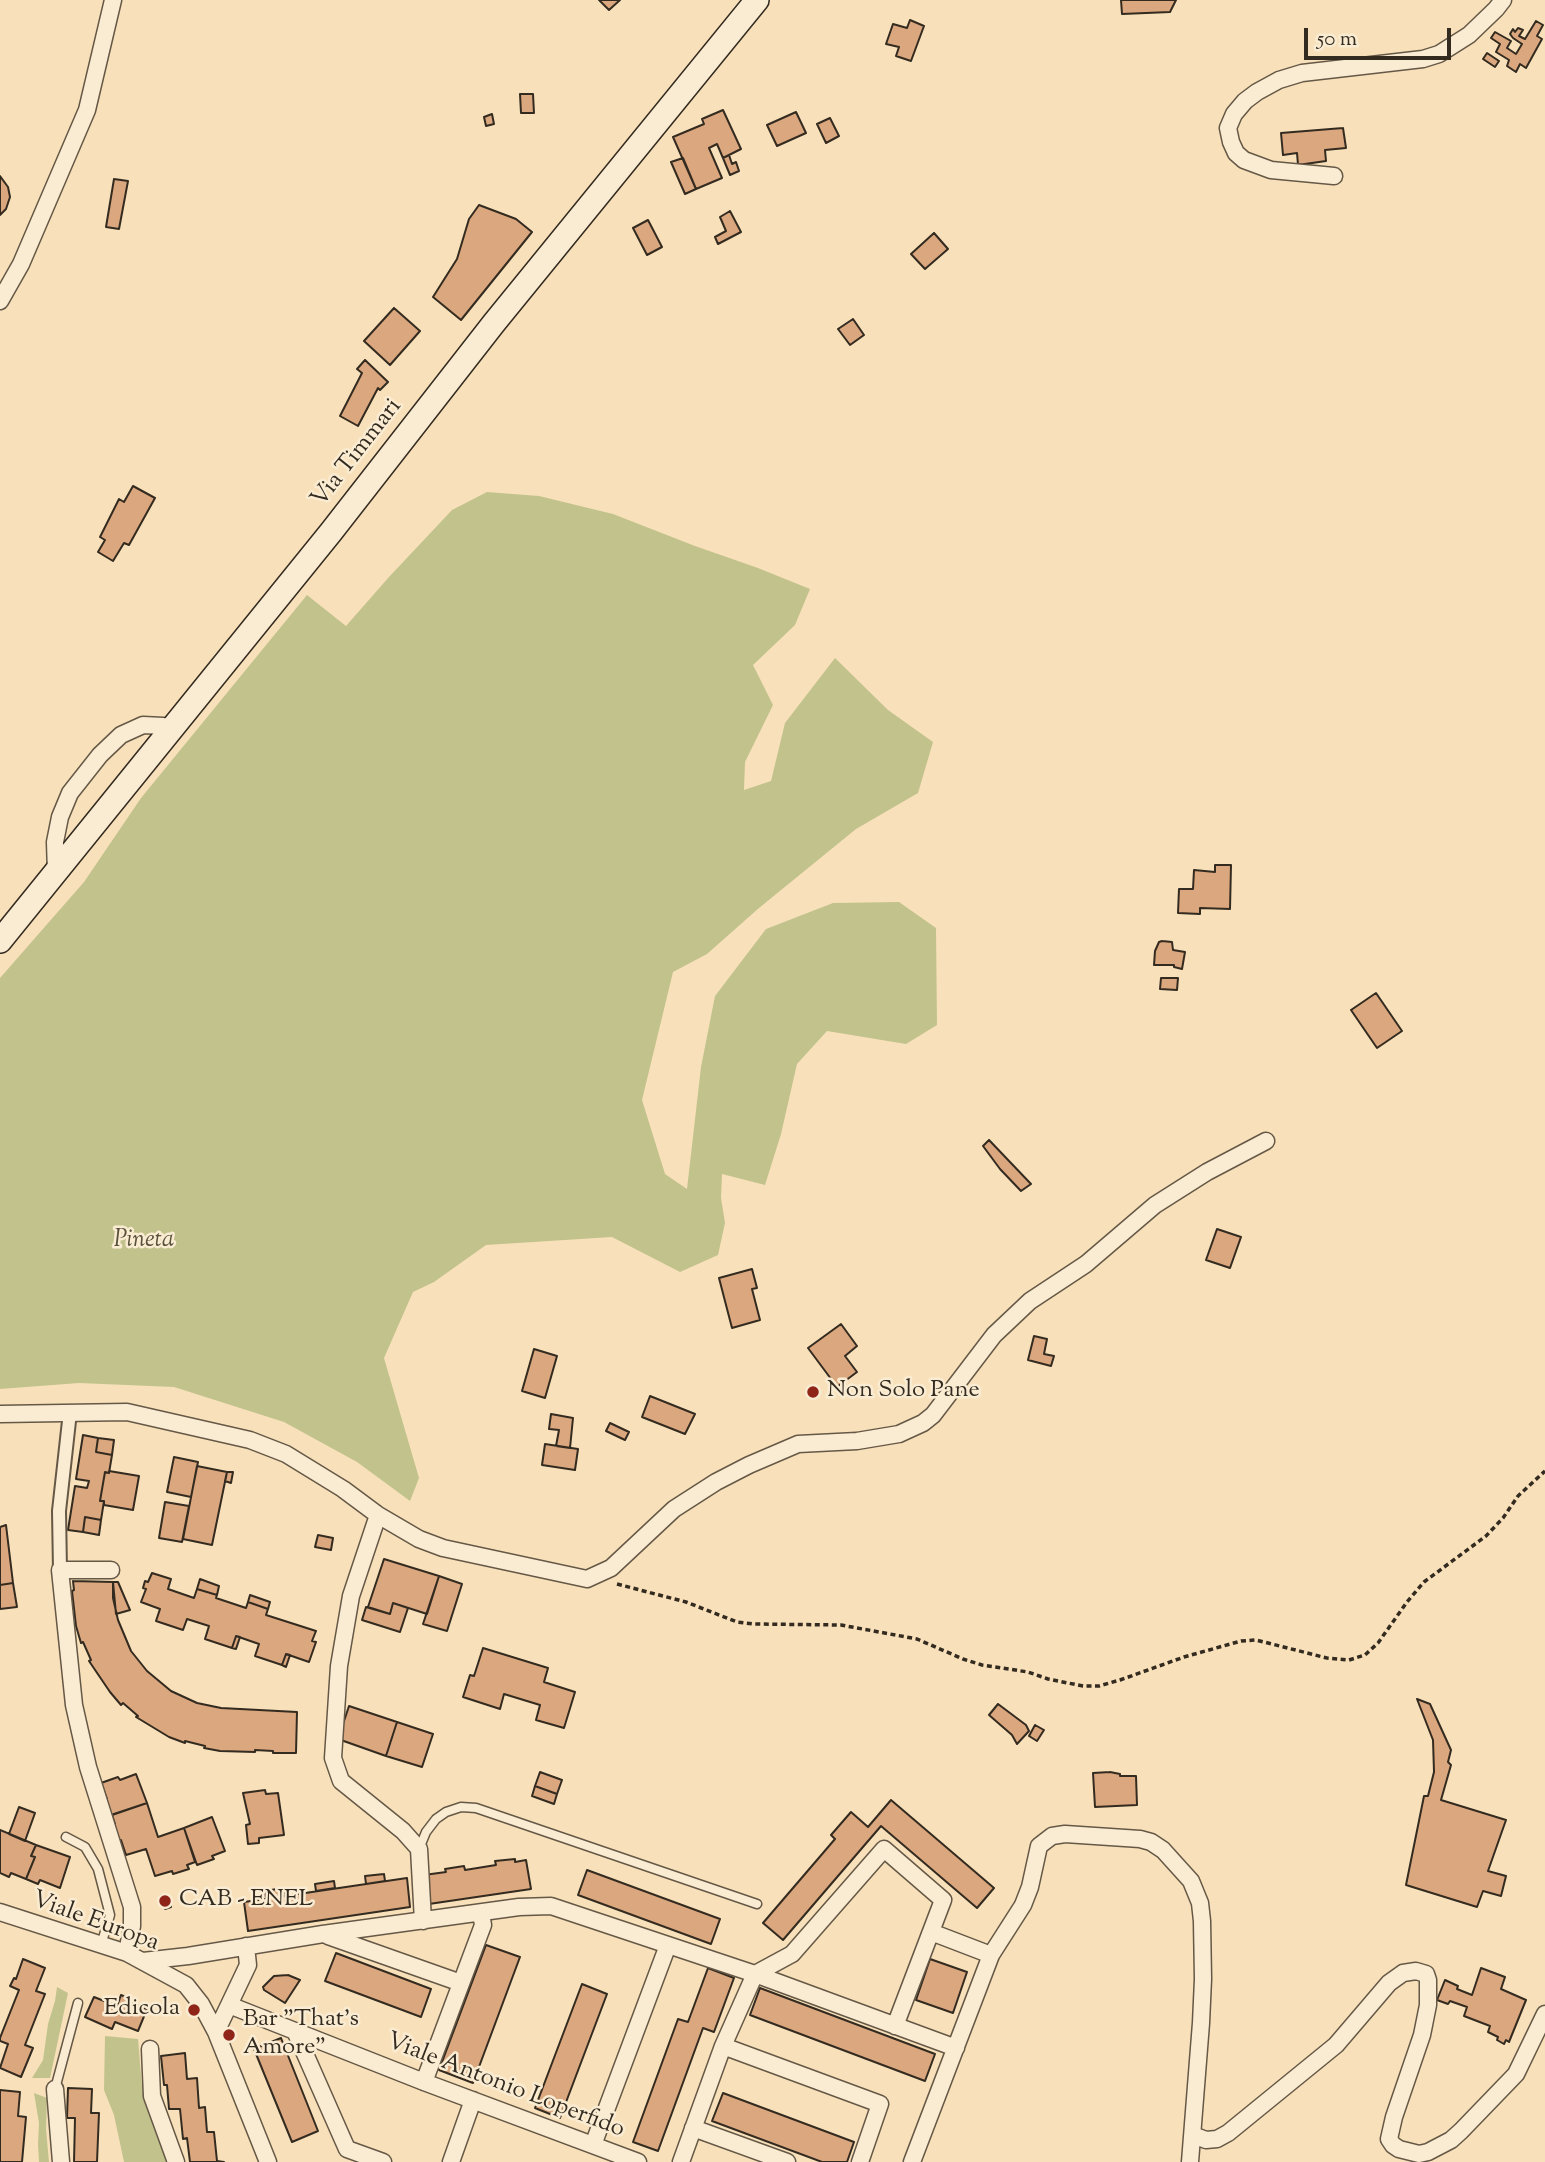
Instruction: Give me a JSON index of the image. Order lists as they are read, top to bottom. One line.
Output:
{"streets":{"main road":["Via Timmari"],"street":["Viale Europa","Viale Antonio Loperfido"]},"parks":["Pineta"],"places":["Non Solo Pane","CAB - ENEL","Edicola","Bar \"That's Amore\""],"scale_bar":"50 m"}
